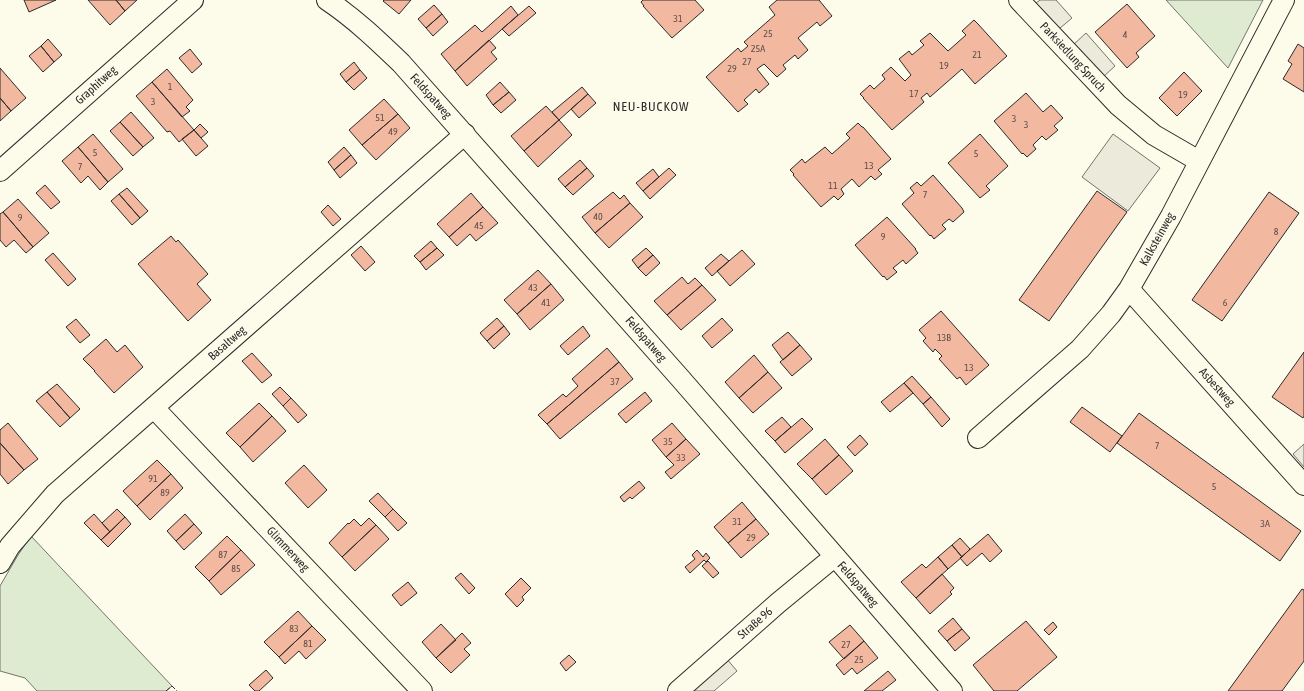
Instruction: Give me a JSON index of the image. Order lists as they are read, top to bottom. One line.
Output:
{"streets":{"street":["Parksiedlung Spruch","Graphitweg","Feldspatweg","Kalksteinweg","Basaltweg","Asbestweg","Glimmerweg","Straße 96"]},"crossings":[["Parksiedlung Spruch","Kalksteinweg"],["Feldspatweg","Basaltweg"],["Feldspatweg","Straße 96"],["Kalksteinweg","Asbestweg"],["Basaltweg","Glimmerweg"]],"districts":["NEU-BUCKOW"],"house_numbers":["31","25","4","25A","21","27","19","29","1","17","19","3","51","3","3","49","5","5","13","7","11","7","40","9","45","8","9","43","41","6","13B","13","37","35","7","33","91","5","89","31","3A","29","87","85","83","81","27","25"]}
